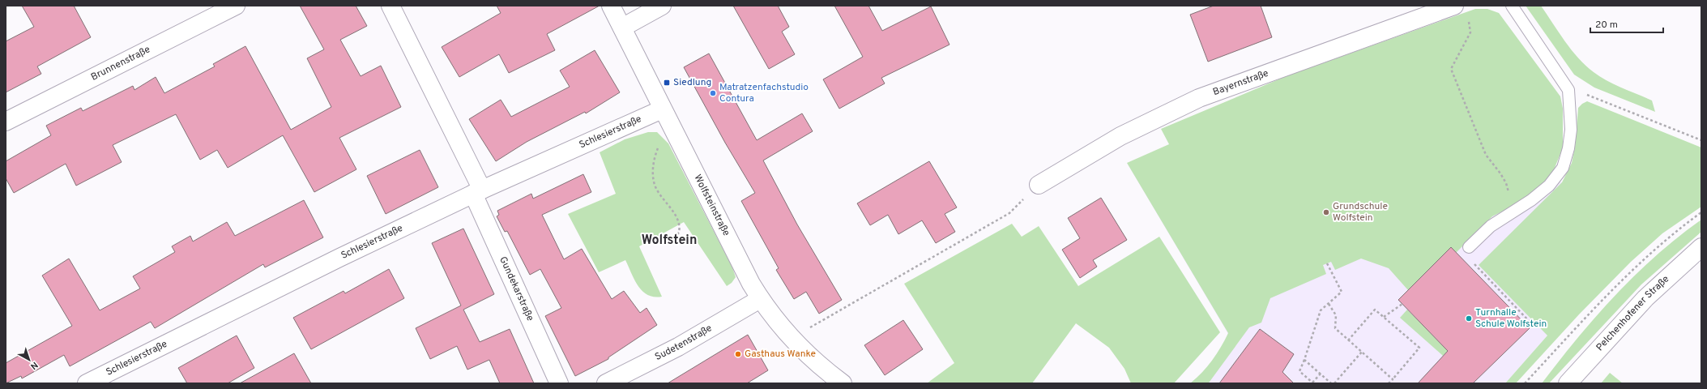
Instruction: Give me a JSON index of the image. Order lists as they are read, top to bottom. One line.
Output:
{"streets":{"street":["Brunnenstraße","Bayernstraße","Schlesierstraße","Wolfsteinstraße","Gundekarstraße","Pelchenhofener Straße","Sudetenstraße"]},"crossings":[["Schlesierstraße","Wolfsteinstraße"],["Schlesierstraße","Gundekarstraße"],["Wolfsteinstraße","Sudetenstraße"]],"districts":["Wolfstein"],"places":{"transit":["Siedlung"],"other":["Matratzenfachstudio Contura","Grundschule Wolfstein","Turnhalle Schule Wolfstein","Gasthaus Wanke"]},"scale_bar":"20 m","north":"bottom right"}
